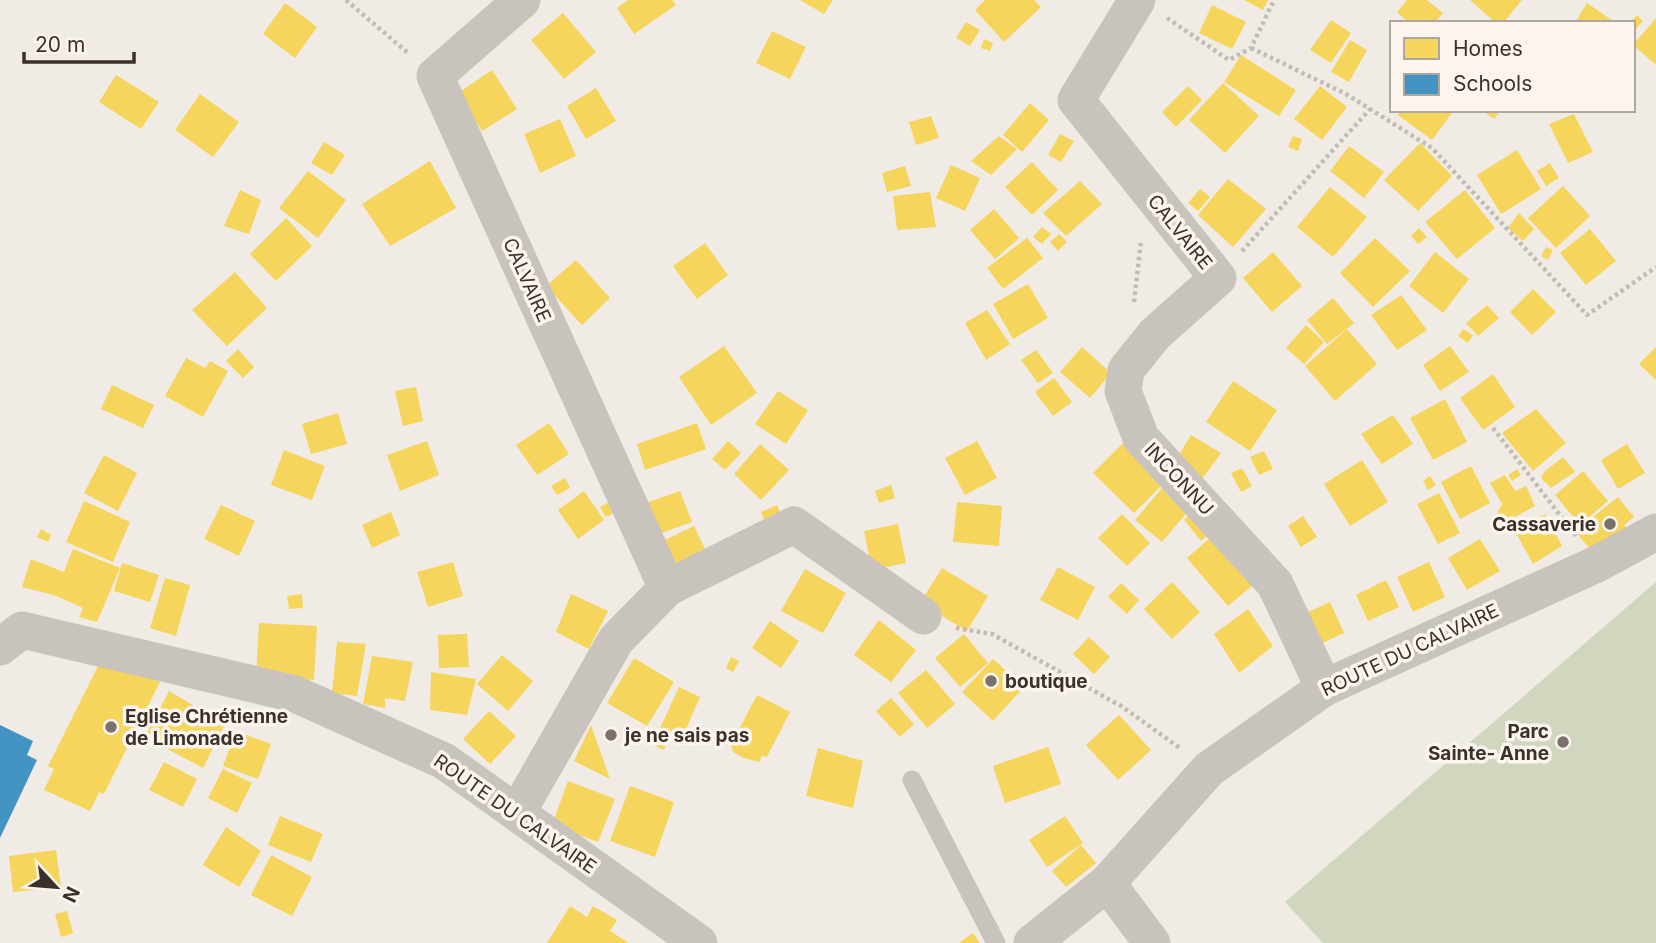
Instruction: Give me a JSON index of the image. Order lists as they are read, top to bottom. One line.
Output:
{"streets":{"street":["CALVAIRE","INCONNU","ROUTE DU CALVAIRE"]},"crossings":[["CALVAIRE","INCONNU"],["INCONNU","ROUTE DU CALVAIRE"]],"places":["Cassaverie","boutique","Eglise Chrétienne de Limonade","je ne sais pas","Parc Sainte- Anne"],"legend":["Homes","Schools"],"scale_bar":"20 m","north":"bottom right"}
